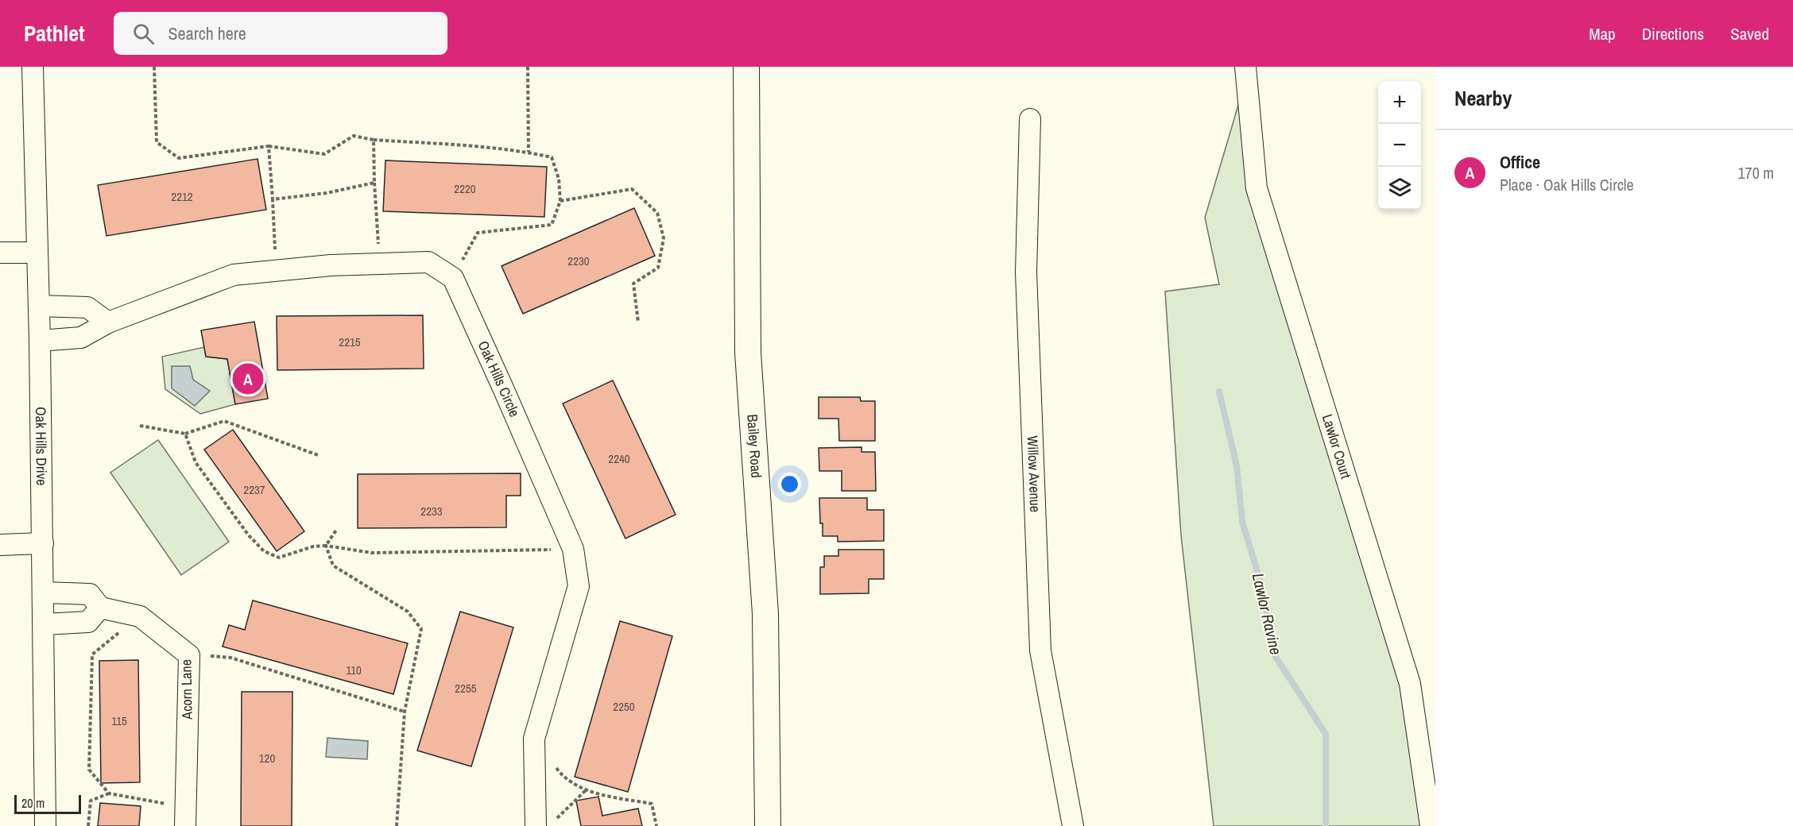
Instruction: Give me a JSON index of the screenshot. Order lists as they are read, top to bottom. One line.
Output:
{"streets":{"street":["Oak Hills Circle","Oak Hills Drive","Bailey Road","Lawlor Court","Willow Avenue","Acorn Lane"]},"water":["Lawlor Ravine"],"house_numbers":["2220","2212","2230","2215","2240","2237","2233","110","2255","2250","115","120"],"scale_bar":"20 m","page":{"header":"Pathlet","search":"Search here","nav":["Map","Directions","Saved"],"heading":"Nearby","map_buttons":["+","−"],"list":[{"mark":"A","name":"Office","note":"Place · Oak Hills Circle","value":"170 m"}],"pins":"A","scale":"20 m"}}
